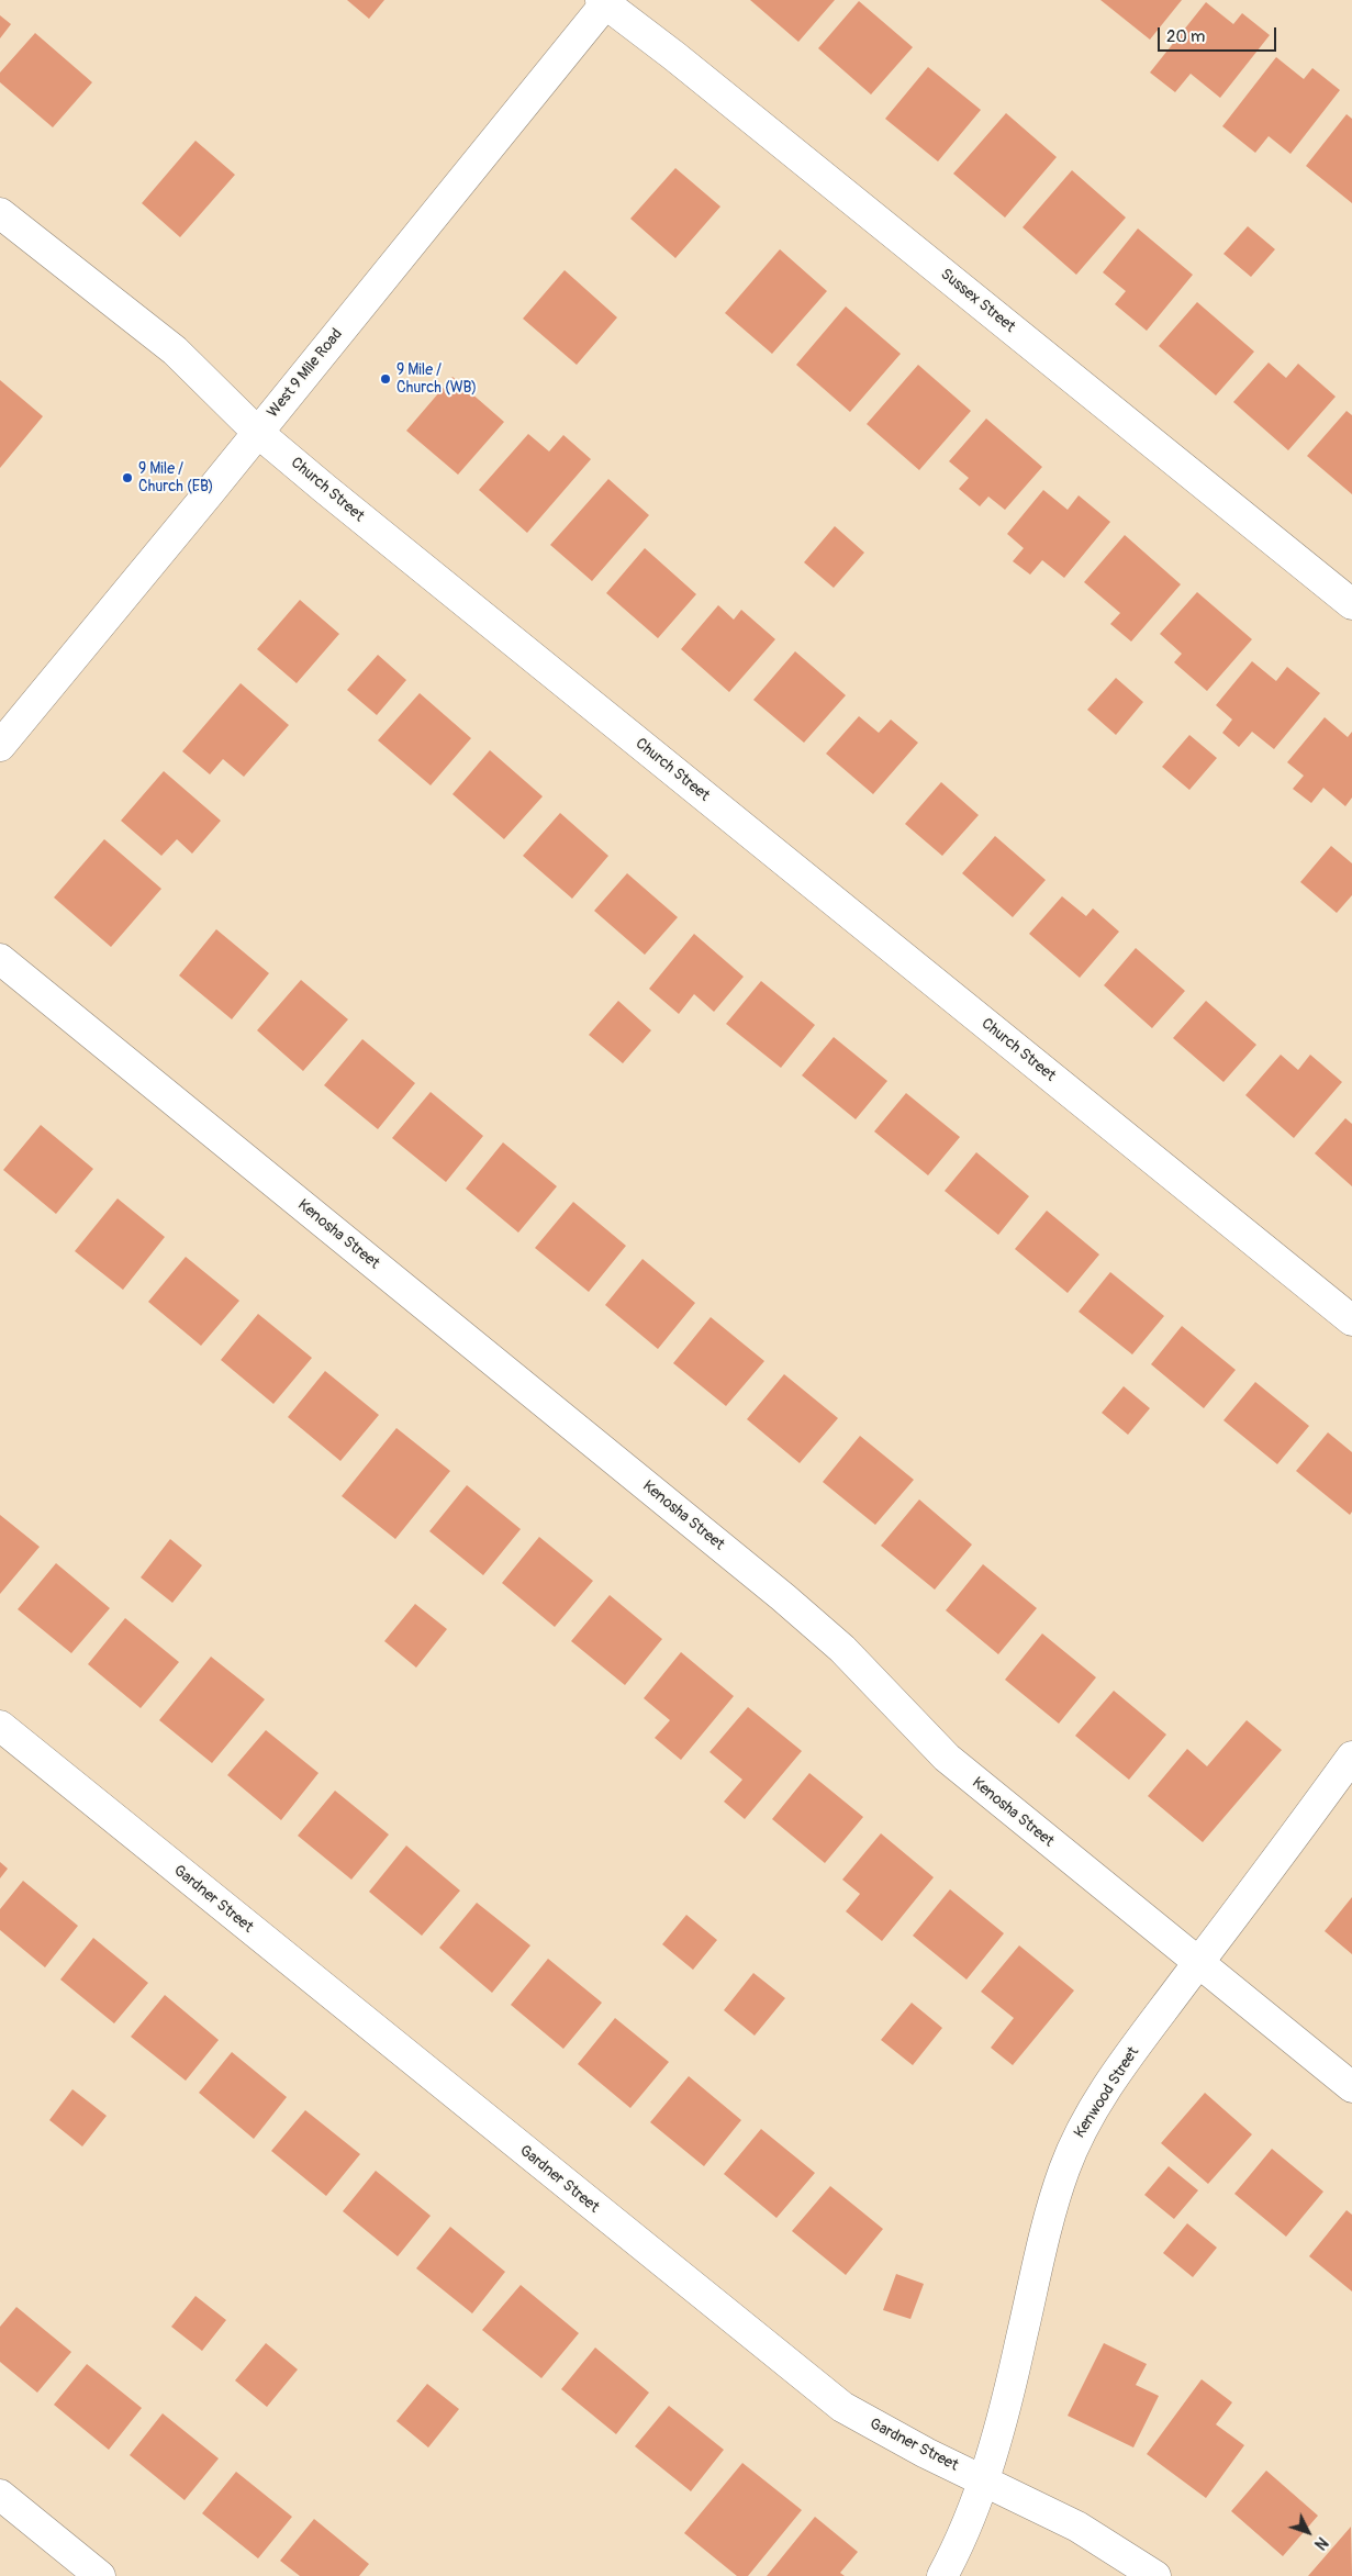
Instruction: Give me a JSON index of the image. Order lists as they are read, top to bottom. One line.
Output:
{"streets":{"street":["Sussex Street","West 9 Mile Road","Church Street","Kenosha Street","Gardner Street","Kenwood Street"]},"crossings":[["Sussex Street","West 9 Mile Road"],["West 9 Mile Road","Church Street"],["Kenosha Street","Kenwood Street"],["Gardner Street","Kenwood Street"]],"places":["9 Mile / Church (WB)","9 Mile / Church (EB)"],"scale_bar":"20 m","north":"bottom right"}
